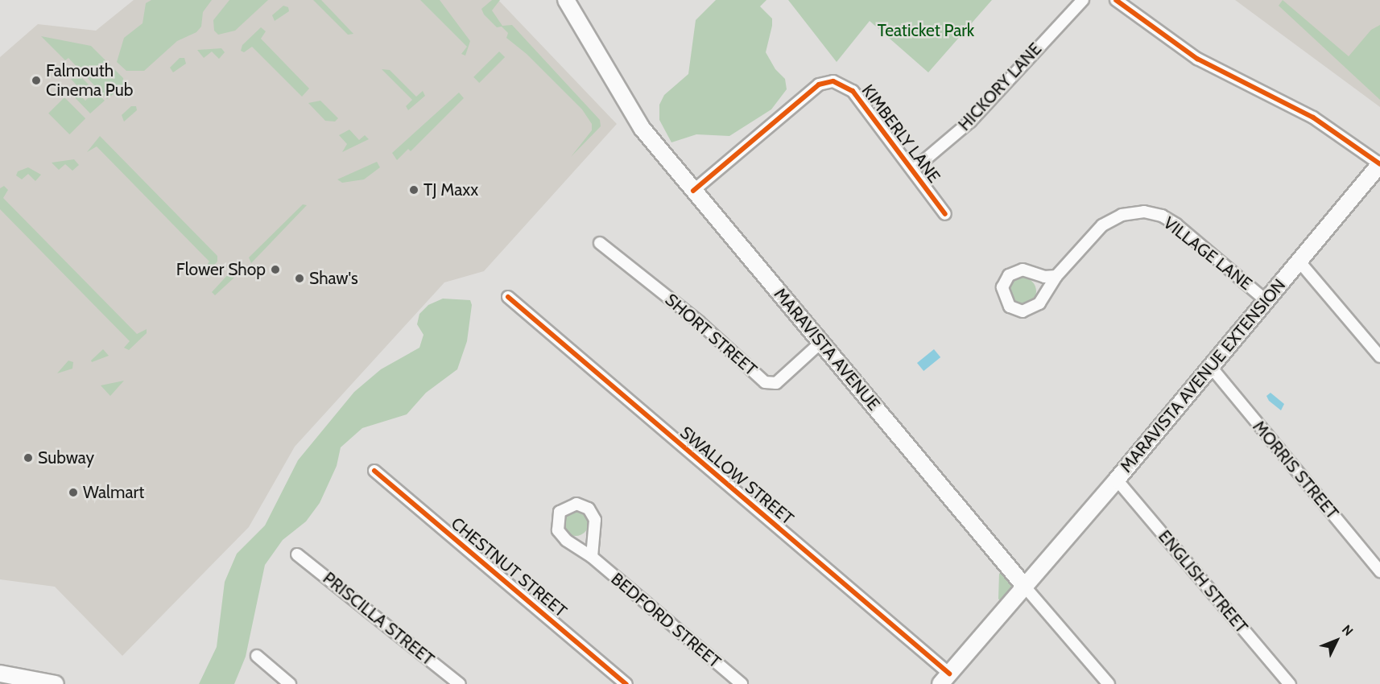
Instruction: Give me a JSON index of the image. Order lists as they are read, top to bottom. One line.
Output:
{"streets":{"main road":["MARAVISTA AVENUE","MARAVISTA AVENUE EXTENSION"],"street":["HICKORY LANE","KIMBERLY LANE","VILLAGE LANE","SHORT STREET","MORRIS STREET","SWALLOW STREET","CHESTNUT STREET","ENGLISH STREET","PRISCILLA STREET","BEDFORD STREET"]},"crossings":[["HICKORY LANE","KIMBERLY LANE"],["KIMBERLY LANE","MARAVISTA AVENUE"],["VILLAGE LANE","MARAVISTA AVENUE EXTENSION"],["SHORT STREET","MARAVISTA AVENUE"],["MARAVISTA AVENUE","MARAVISTA AVENUE EXTENSION"],["MARAVISTA AVENUE EXTENSION","MORRIS STREET"],["MARAVISTA AVENUE EXTENSION","ENGLISH STREET"]],"parks":["Teaticket Park"],"places":["Falmouth Cinema Pub","TJ Maxx","Flower Shop","Shaw's","Subway","Walmart"],"north":"top right"}
